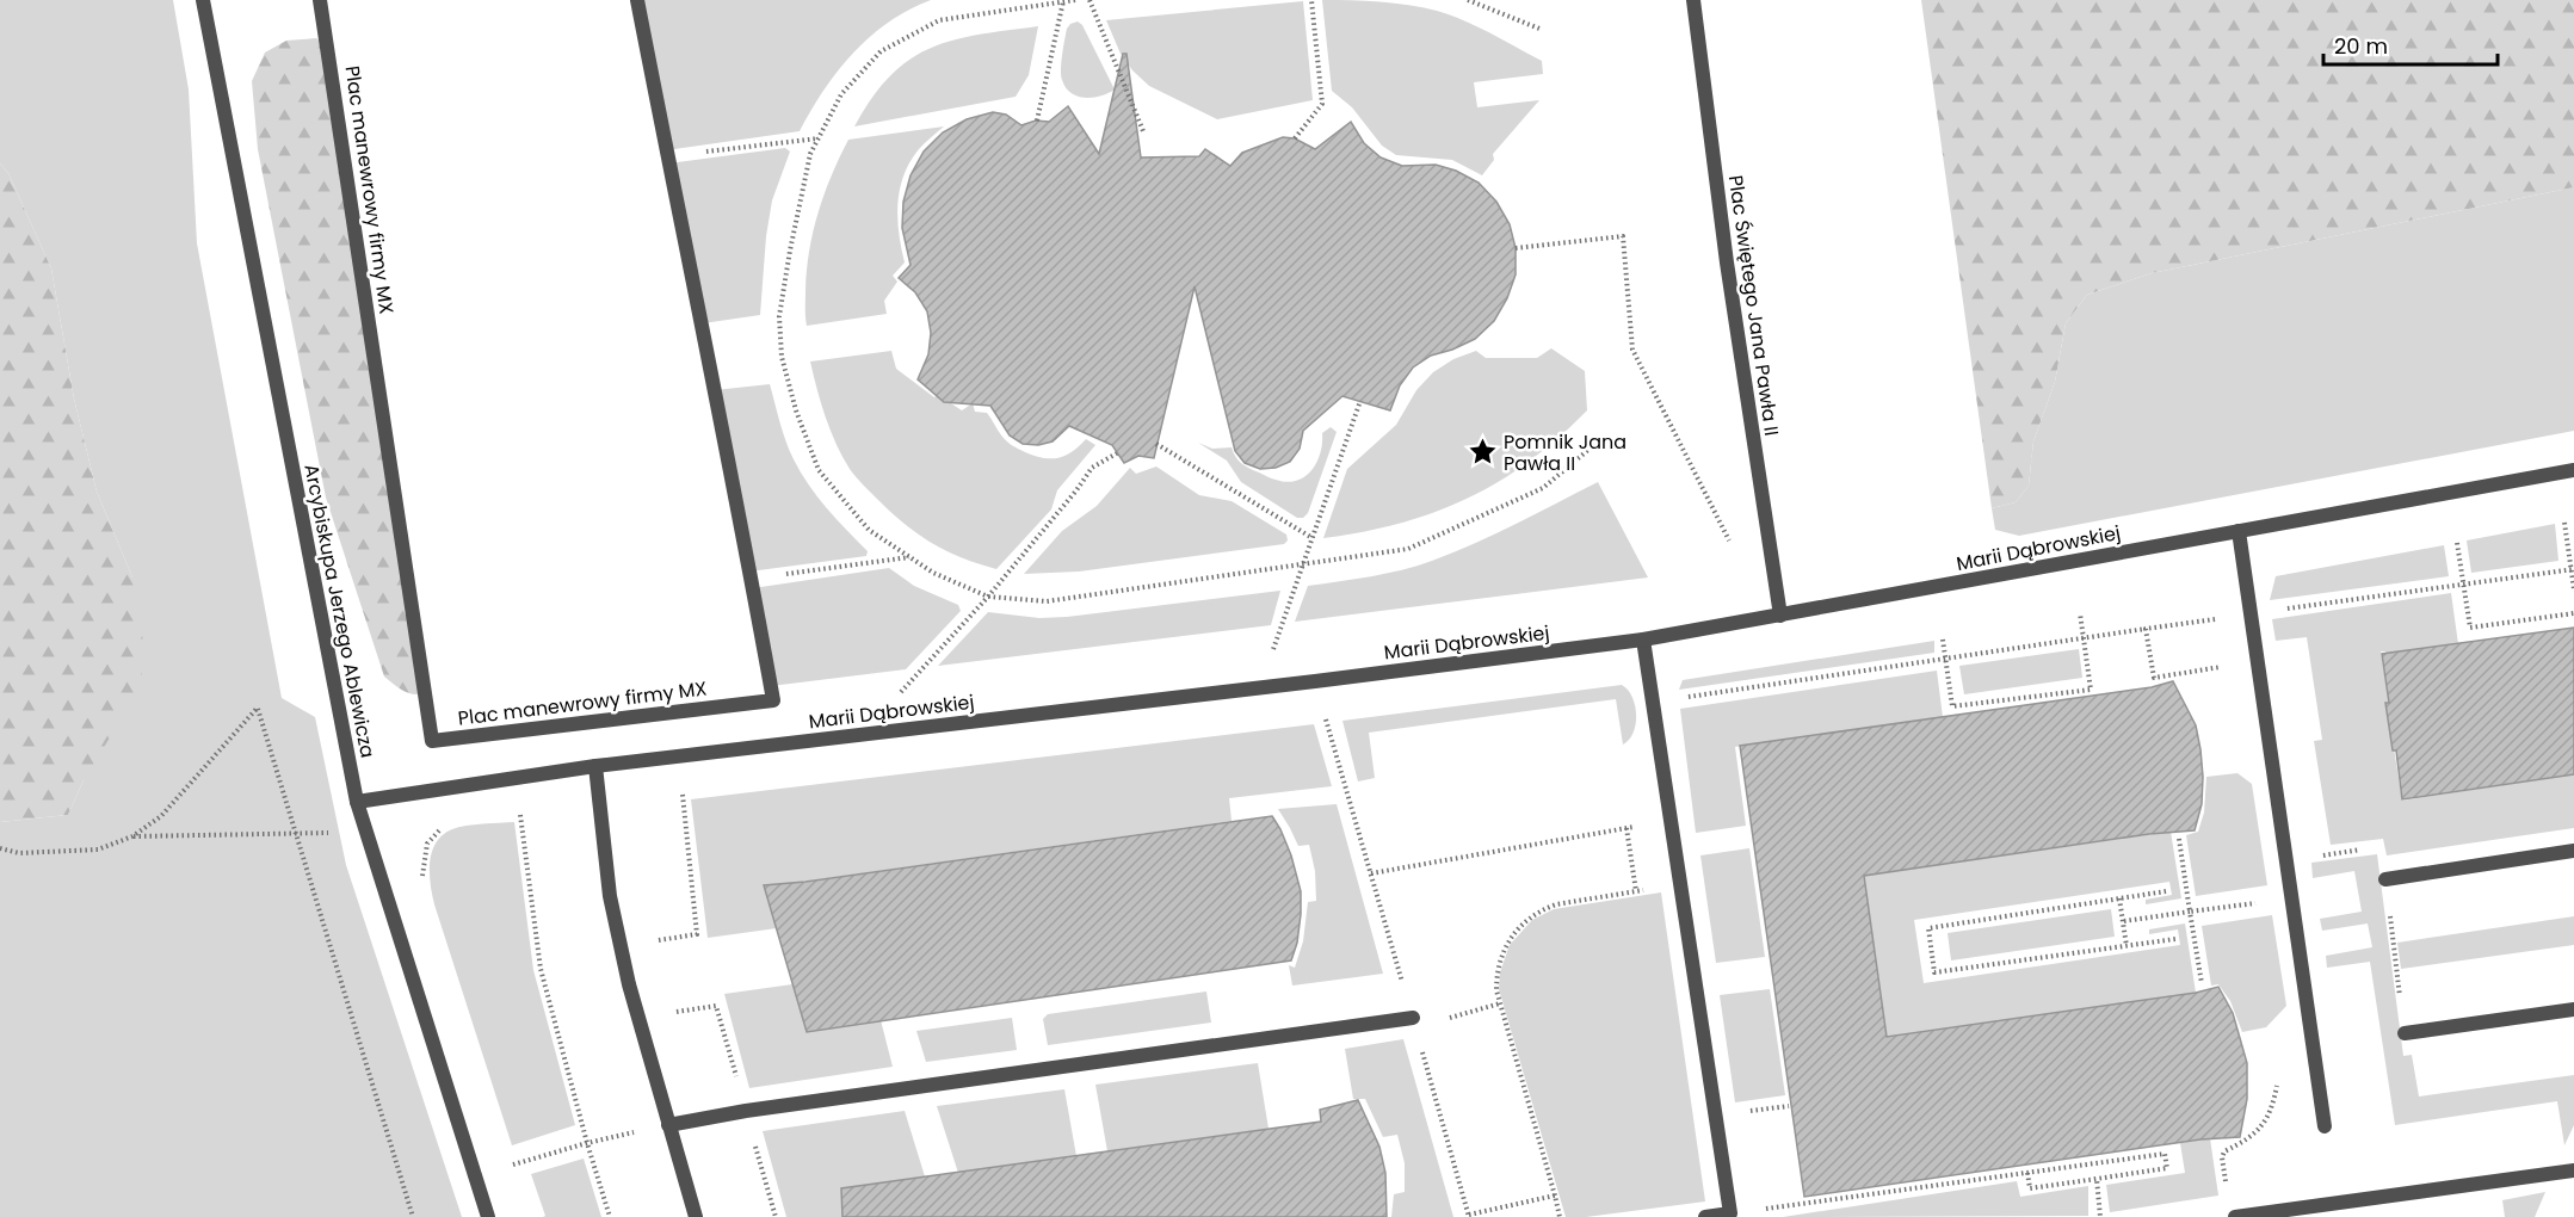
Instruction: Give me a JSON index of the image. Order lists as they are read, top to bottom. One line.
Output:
{"streets":{"street":["Plac manewrowy firmy MX","Plac Świętego Jana Pawła II","Marii Dąbrowskiej","Arcybiskupa Jerzego Ablewicza"]},"crossings":[["Plac Świętego Jana Pawła II","Marii Dąbrowskiej"],["Marii Dąbrowskiej","Arcybiskupa Jerzego Ablewicza"]],"places":{"place":["Pomnik Jana Pawła II"]},"scale_bar":"20 m"}
